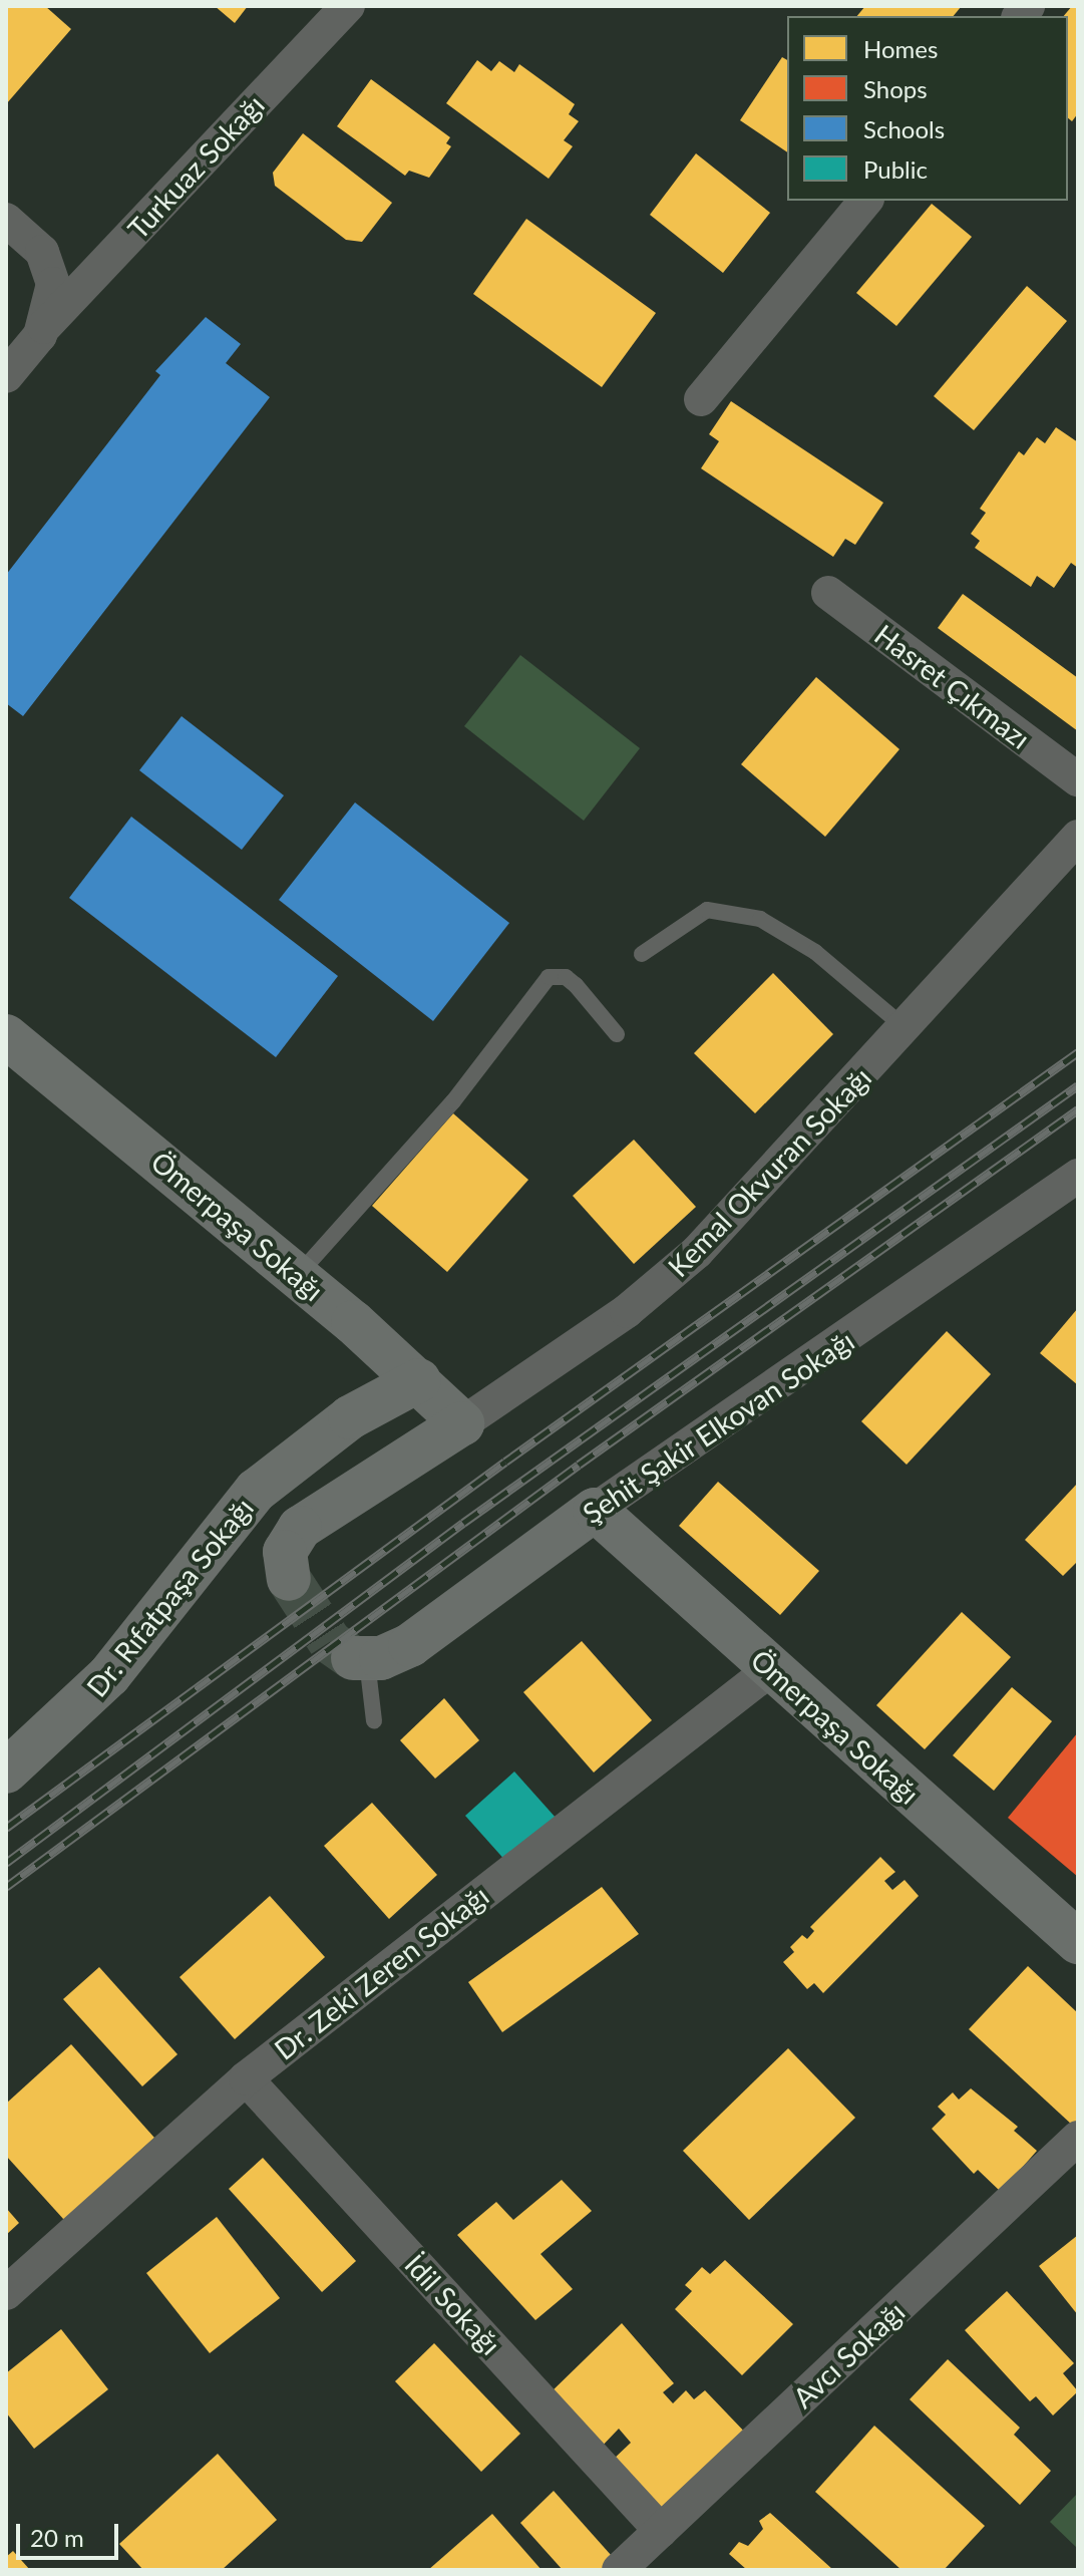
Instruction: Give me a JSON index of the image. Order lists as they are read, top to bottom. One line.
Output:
{"streets":{"street":["Turkuaz Sokağı","Hasret Çıkmazı","Kemal Okvuran Sokağı","Ömerpaşa Sokağı","Şehit Şakir Elkovan Sokağı","Dr. Rıfatpaşa Sokağı","Dr. Zeki Zeren Sokağı","İdil Sokağı","Avcı Sokağı"]},"crossings":[["Kemal Okvuran Sokağı","Ömerpaşa Sokağı"],["Ömerpaşa Sokağı","Şehit Şakir Elkovan Sokağı"],["Ömerpaşa Sokağı","Dr. Rıfatpaşa Sokağı"],["Ömerpaşa Sokağı","Dr. Zeki Zeren Sokağı"],["Dr. Zeki Zeren Sokağı","İdil Sokağı"],["İdil Sokağı","Avcı Sokağı"]],"legend":["Homes","Shops","Schools","Public"],"scale_bar":"20 m"}
